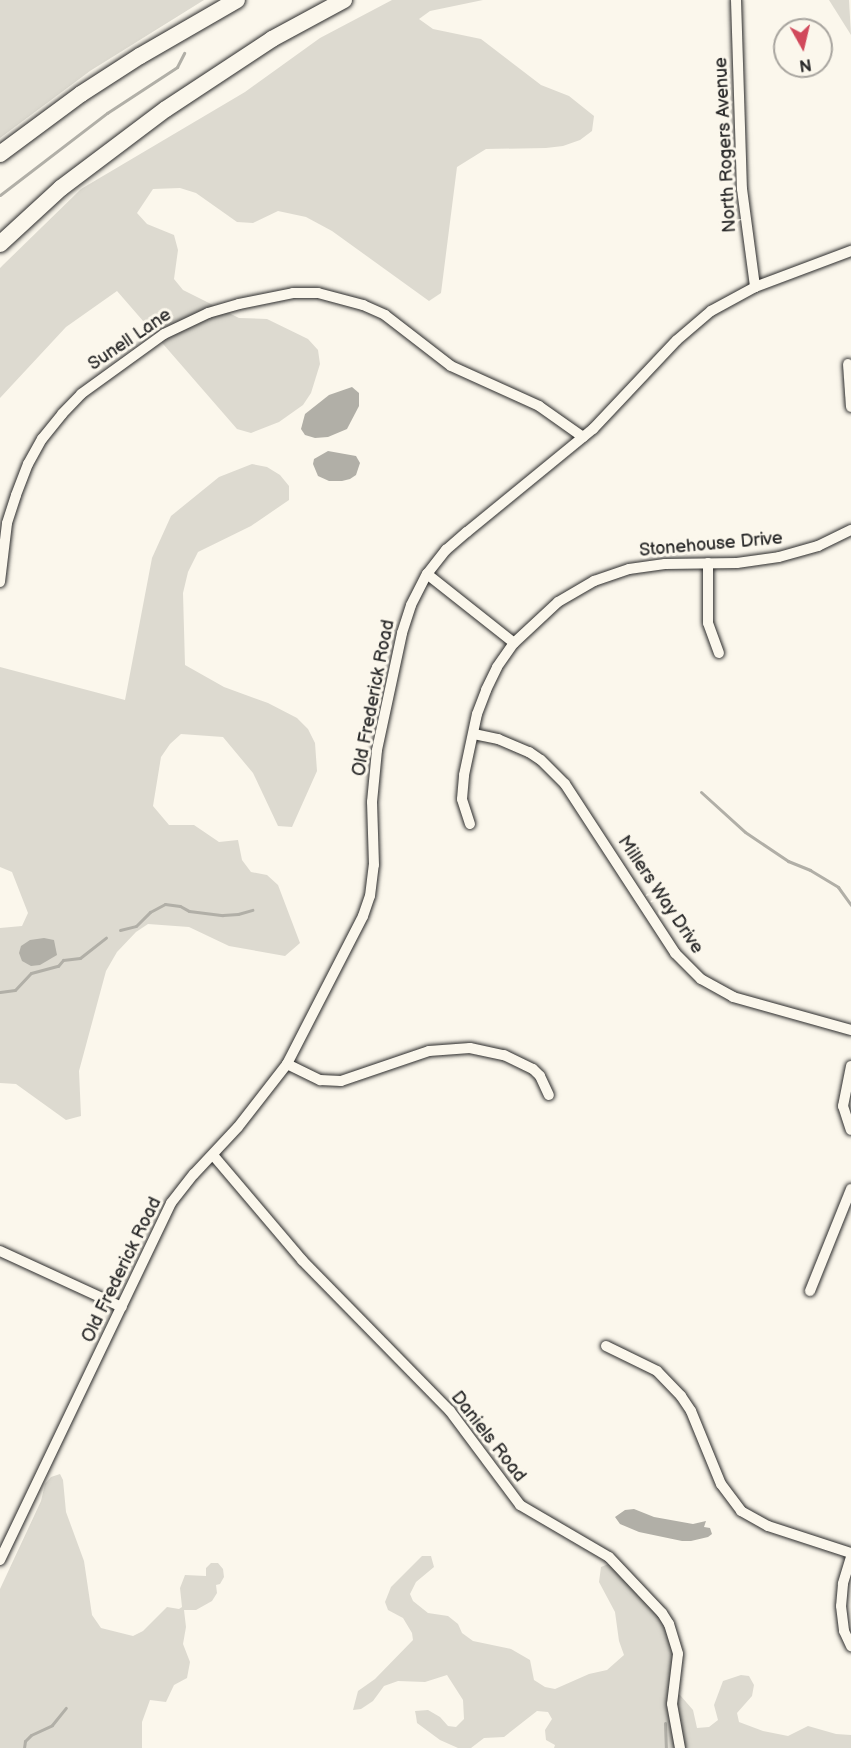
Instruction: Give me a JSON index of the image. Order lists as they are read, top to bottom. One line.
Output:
{"streets":{"street":["North Rogers Avenue","Sunell Lane","Stonehouse Drive","Old Frederick Road","Millers Way Drive","Daniels Road"]},"crossings":[["North Rogers Avenue","Old Frederick Road"],["Sunell Lane","Old Frederick Road"],["Stonehouse Drive","Millers Way Drive"],["Old Frederick Road","Daniels Road"]],"north":"bottom"}
